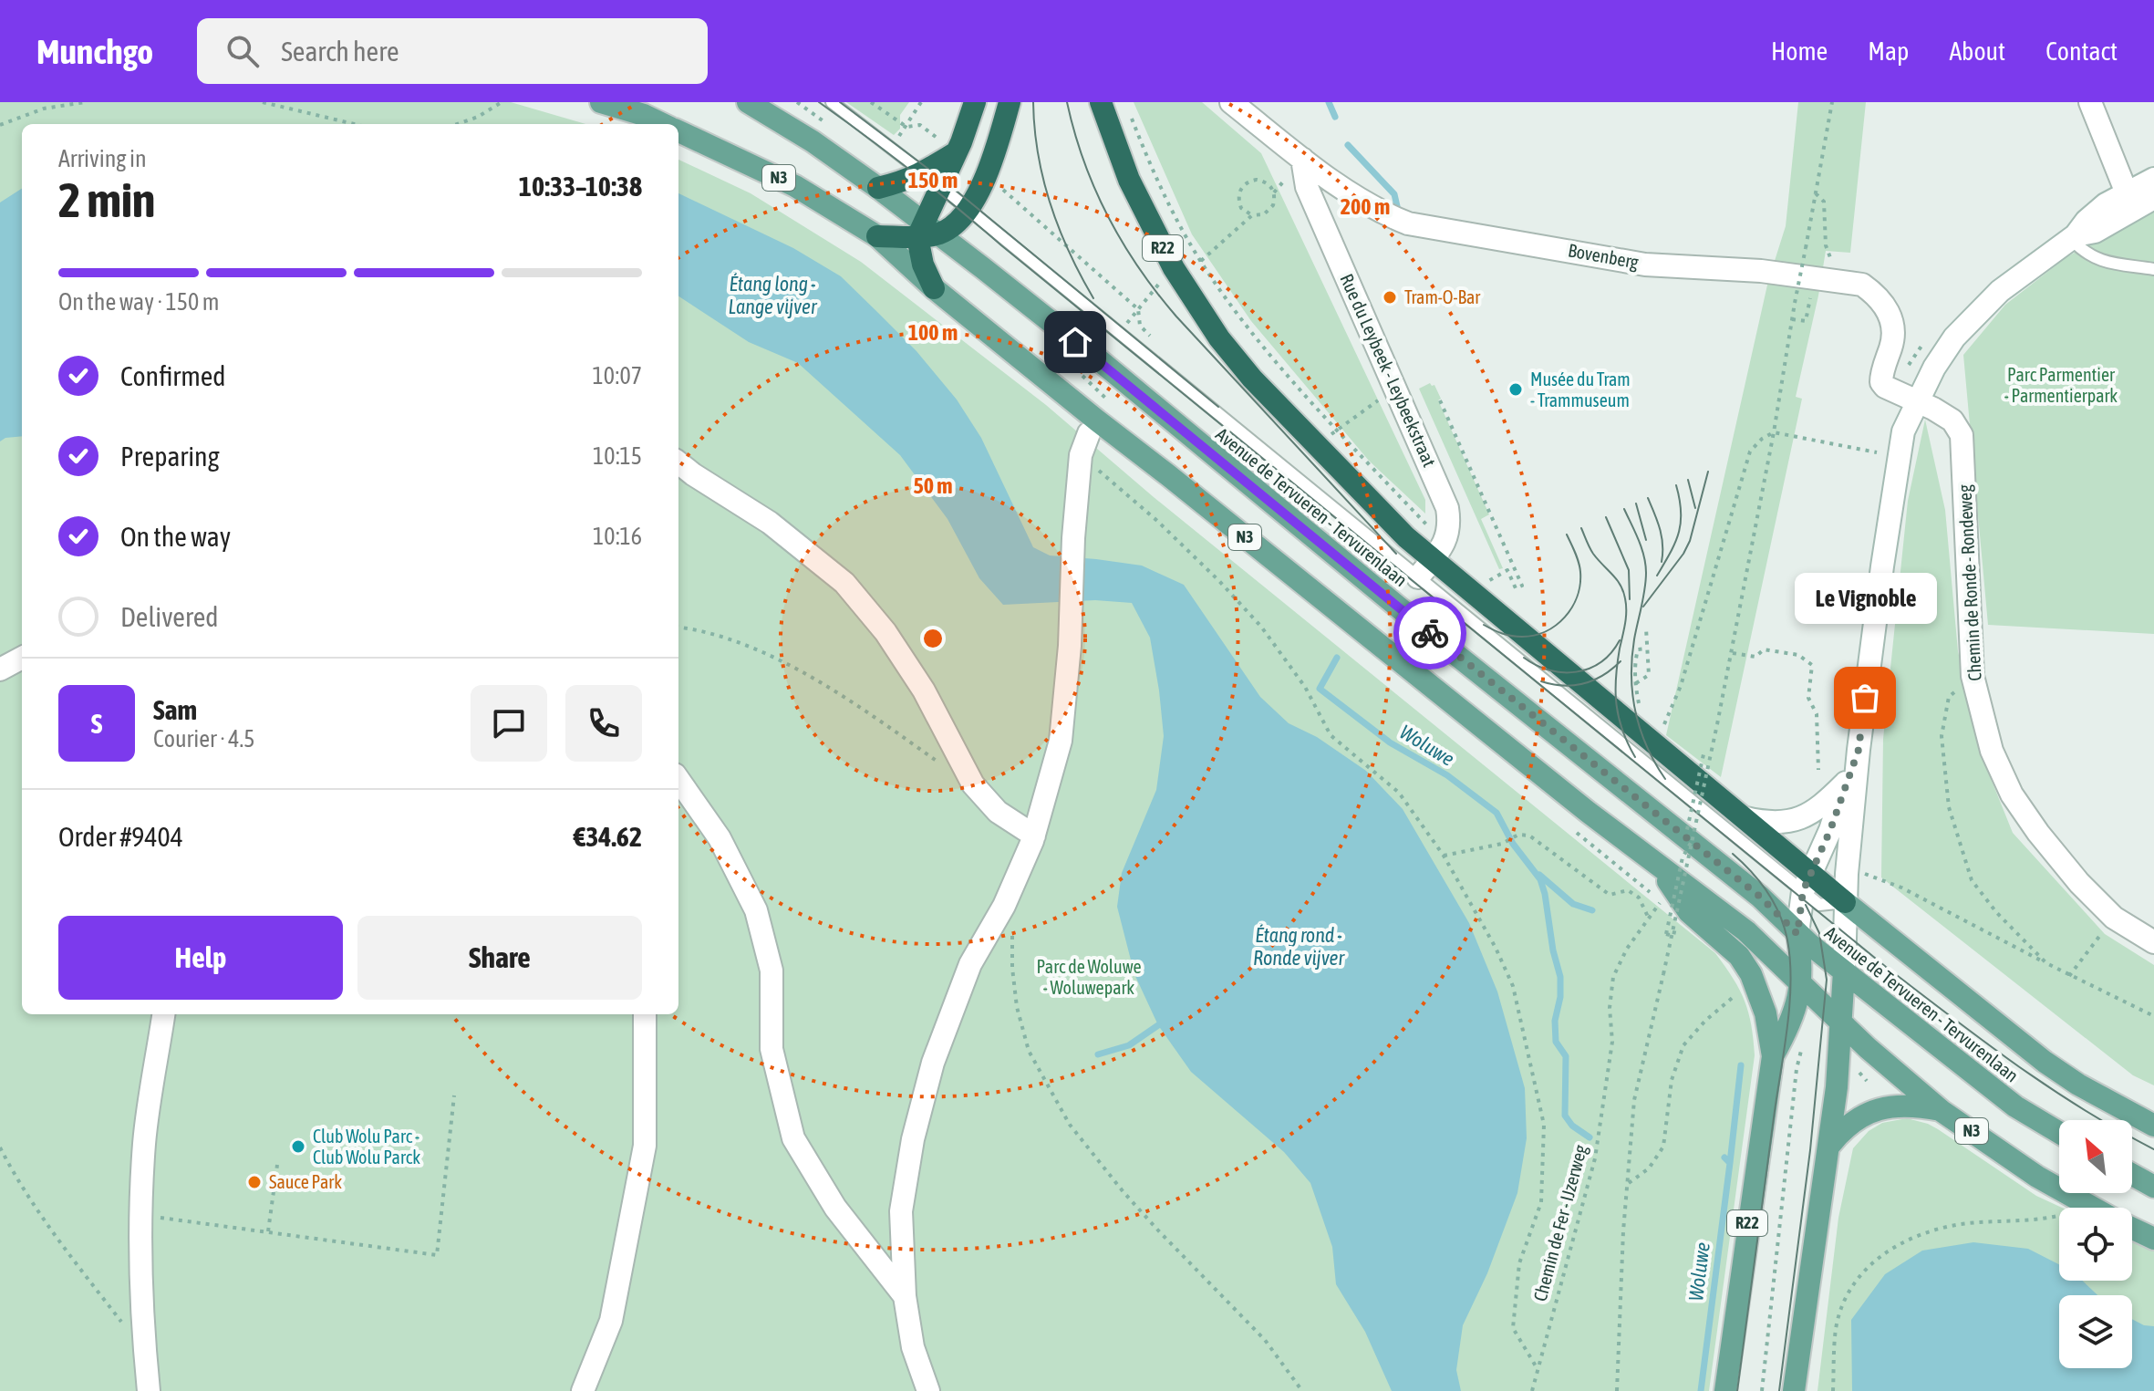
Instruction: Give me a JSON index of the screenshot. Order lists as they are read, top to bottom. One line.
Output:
{"streets":{"highway":["R22","Avenue de Tervueren - Tervurenlaan"],"main road":["N3"],"street":["Bovenberg","Rue du Leybeek - Leybeekstraat","Chemin de Ronde - Rondeweg"],"path":["Chemin de Fer - IJzerweg"]},"crossings":[["N3","R22"],["R22","Avenue de Tervueren - Tervurenlaan"],["Bovenberg","Rue du Leybeek - Leybeekstraat"],["Bovenberg","Chemin de Ronde - Rondeweg"],["Rue du Leybeek - Leybeekstraat","Avenue de Tervueren - Tervurenlaan"]],"water":["Étang long - Lange vijver","Woluwe","Étang rond - Ronde vijver"],"parks":["Parc Parmentier - Parmentierpark","Parc de Woluwe - Woluwepark"],"places":["Tram-O-Bar","Musée du Tram - Trammuseum","Le Vignoble","Club Wolu Parc - Club Wolu Parck","Sauce Park"],"north":"top left","page":{"header":"Munchgo","search":"Search here","nav":["Home","Map","About","Contact"],"heading":["2 min","Arriving in","10:33–10:38"],"panel":["Sam","Courier · 4.5","Order #9404","€34.62"],"bar":"On the way · 150 m","list":[["Confirmed","10:07"],["Preparing","10:15"],["On the way","10:16"],"Delivered"],"bubble":"Le Vignoble","round":"S","buttons":["Help","Share"]},"rings":["150 m","200 m","100 m","50 m"]}
